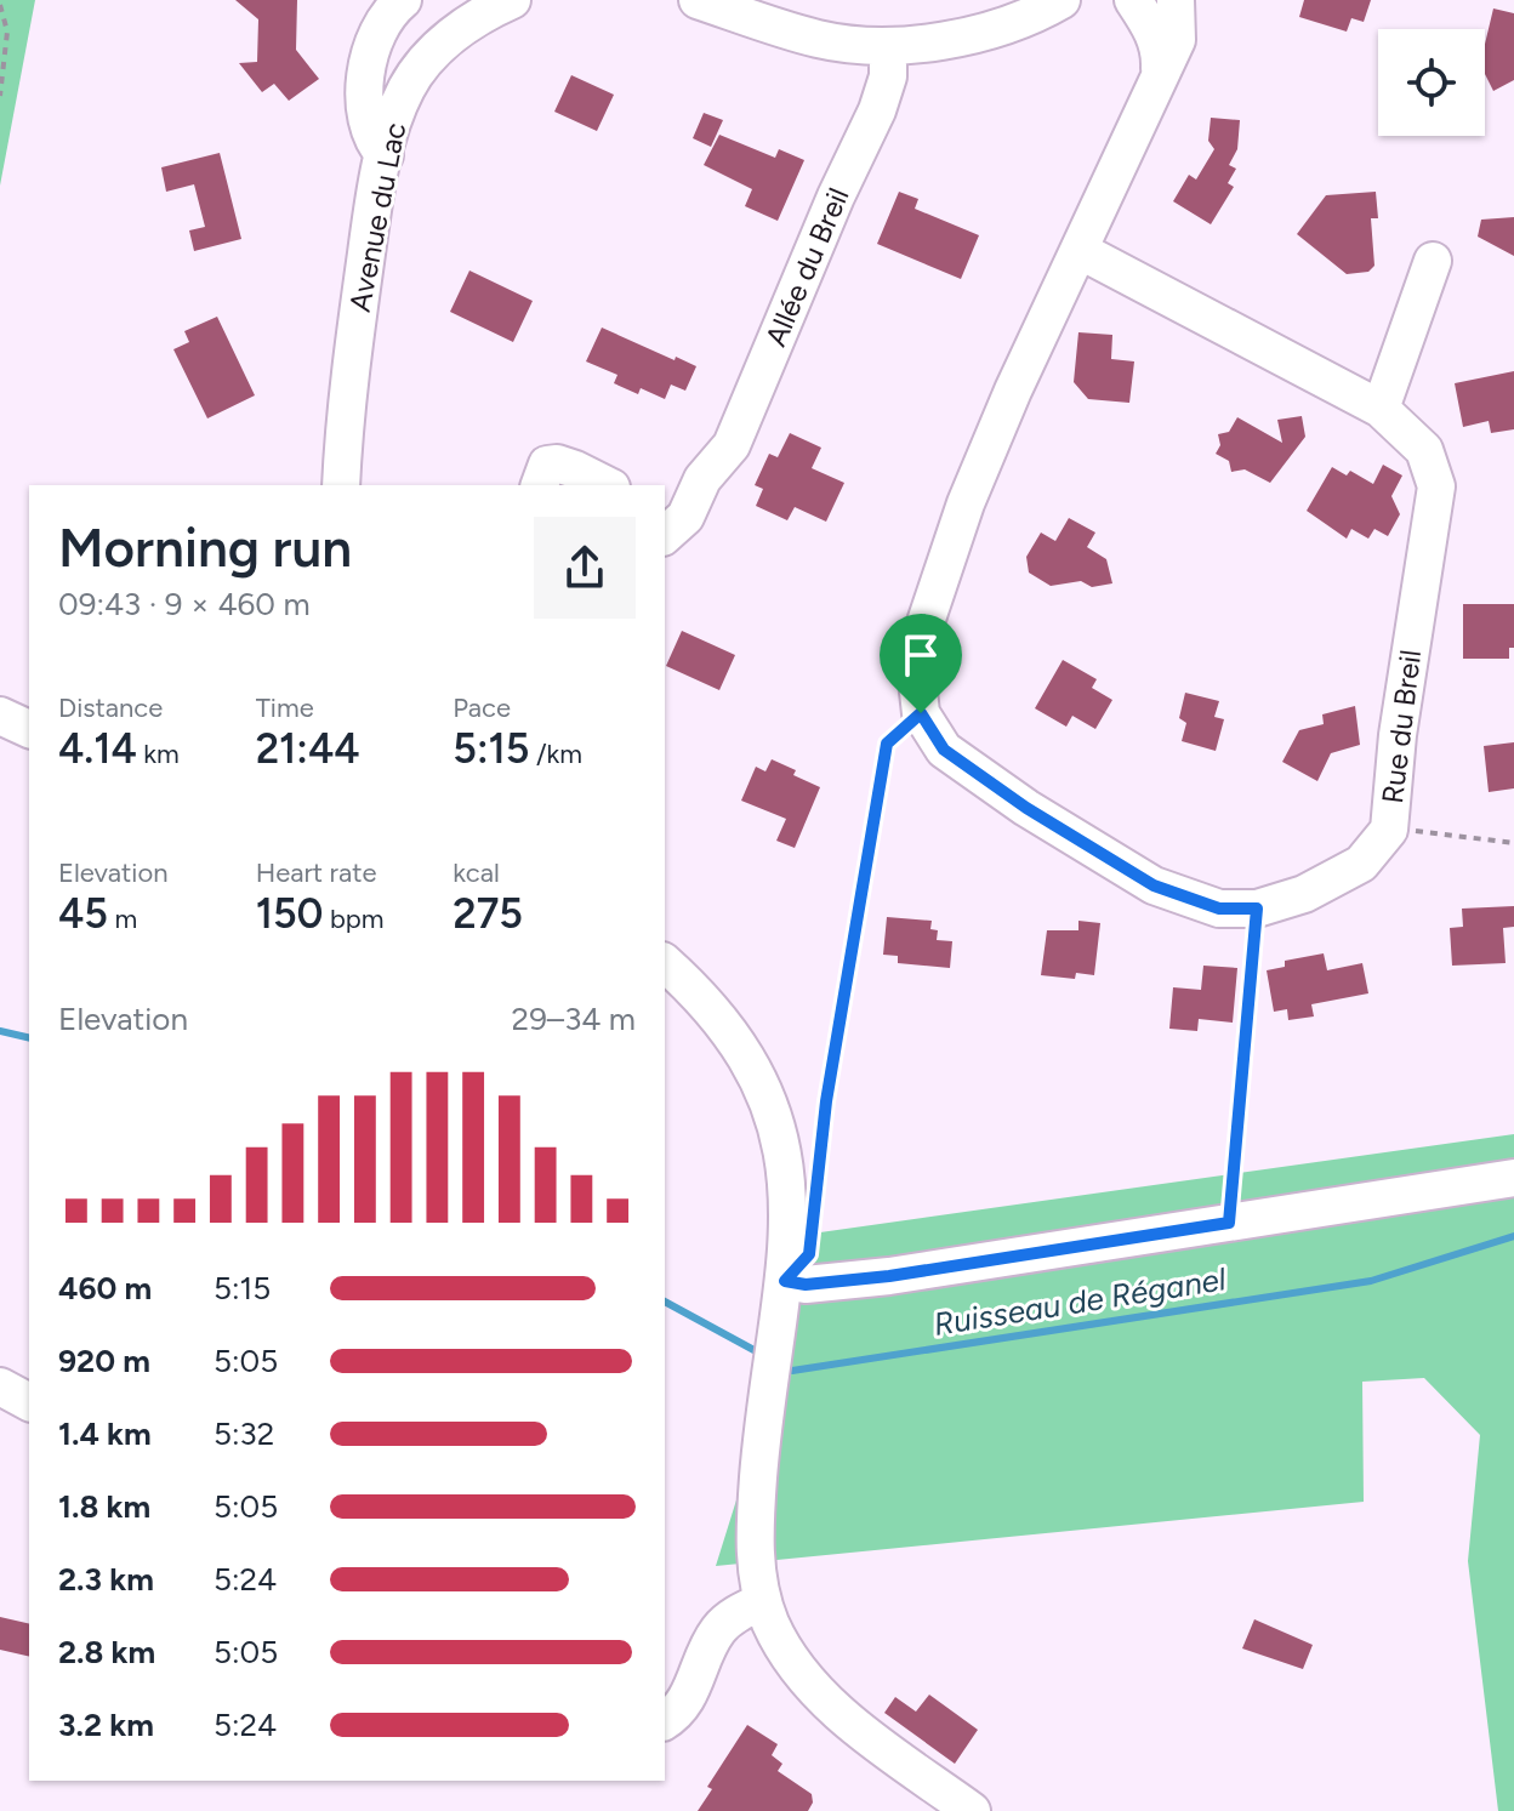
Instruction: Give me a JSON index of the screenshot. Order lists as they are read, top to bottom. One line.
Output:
{"streets":{"street":["Avenue du Lac","Allée du Breil","Rue du Breil"]},"water":["Ruisseau de Réganel"],"page":{"heading":["Morning run","09:43 · 9 × 460 m"],"stats":[["Distance","4.14 km"],["Time","21:44"],["Pace","5:15 /km"],["Elevation","45 m"],["Heart rate","150 bpm"],["kcal","275"]],"chart":["Elevation","29–34 m"],"list":[{"name":"460 m","note":"5:15"},{"name":"920 m","note":"5:05"},{"name":"1.4 km","note":"5:32"},{"name":"1.8 km","note":"5:05"},{"name":"2.3 km","note":"5:24"},{"name":"2.8 km","note":"5:05"},{"name":"3.2 km","note":"5:24"}]}}
